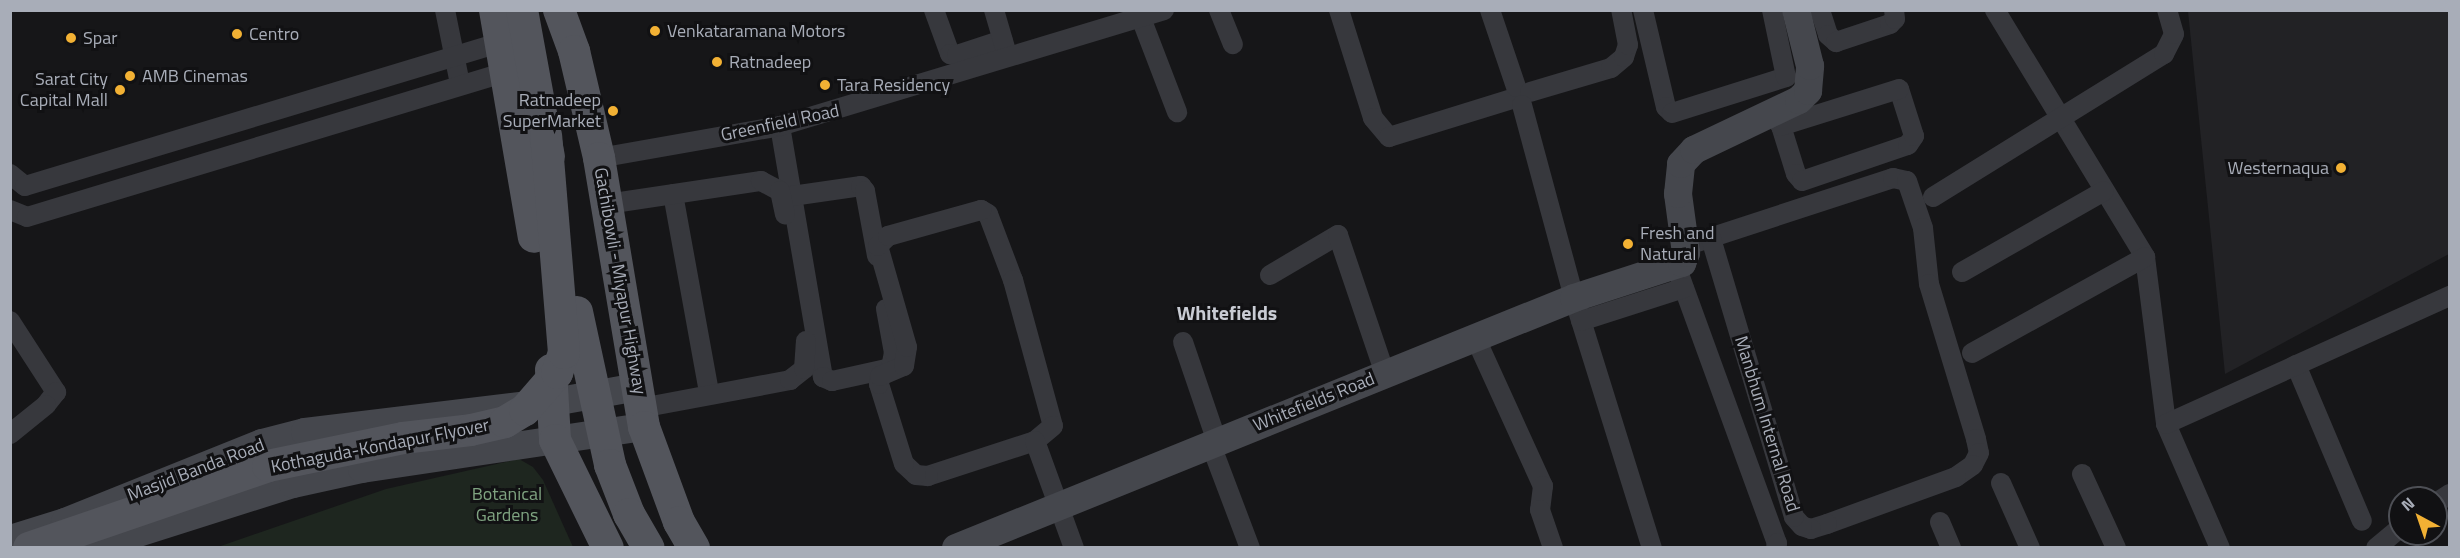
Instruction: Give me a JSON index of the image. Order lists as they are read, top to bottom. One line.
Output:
{"streets":{"main road":["Gachibowli - Miyapur Highway","Whitefields Road","Kothaguda-Kondapur Flyover","Masjid Banda Road"],"street":["Greenfield Road","Manbhum Internal Road"]},"crossings":[["Greenfield Road","Gachibowli - Miyapur Highway"],["Gachibowli - Miyapur Highway","Masjid Banda Road"],["Whitefields Road","Manbhum Internal Road"],["Kothaguda-Kondapur Flyover","Masjid Banda Road"]],"districts":["Whitefields"],"parks":["Botanical Gardens"],"places":["Venkataramana Motors","Centro","Spar","Ratnadeep","AMB Cinemas","Tara Residency","Sarat City Capital Mall","Ratnadeep SuperMarket","Westernaqua","Fresh and Natural"],"north":"top left"}
